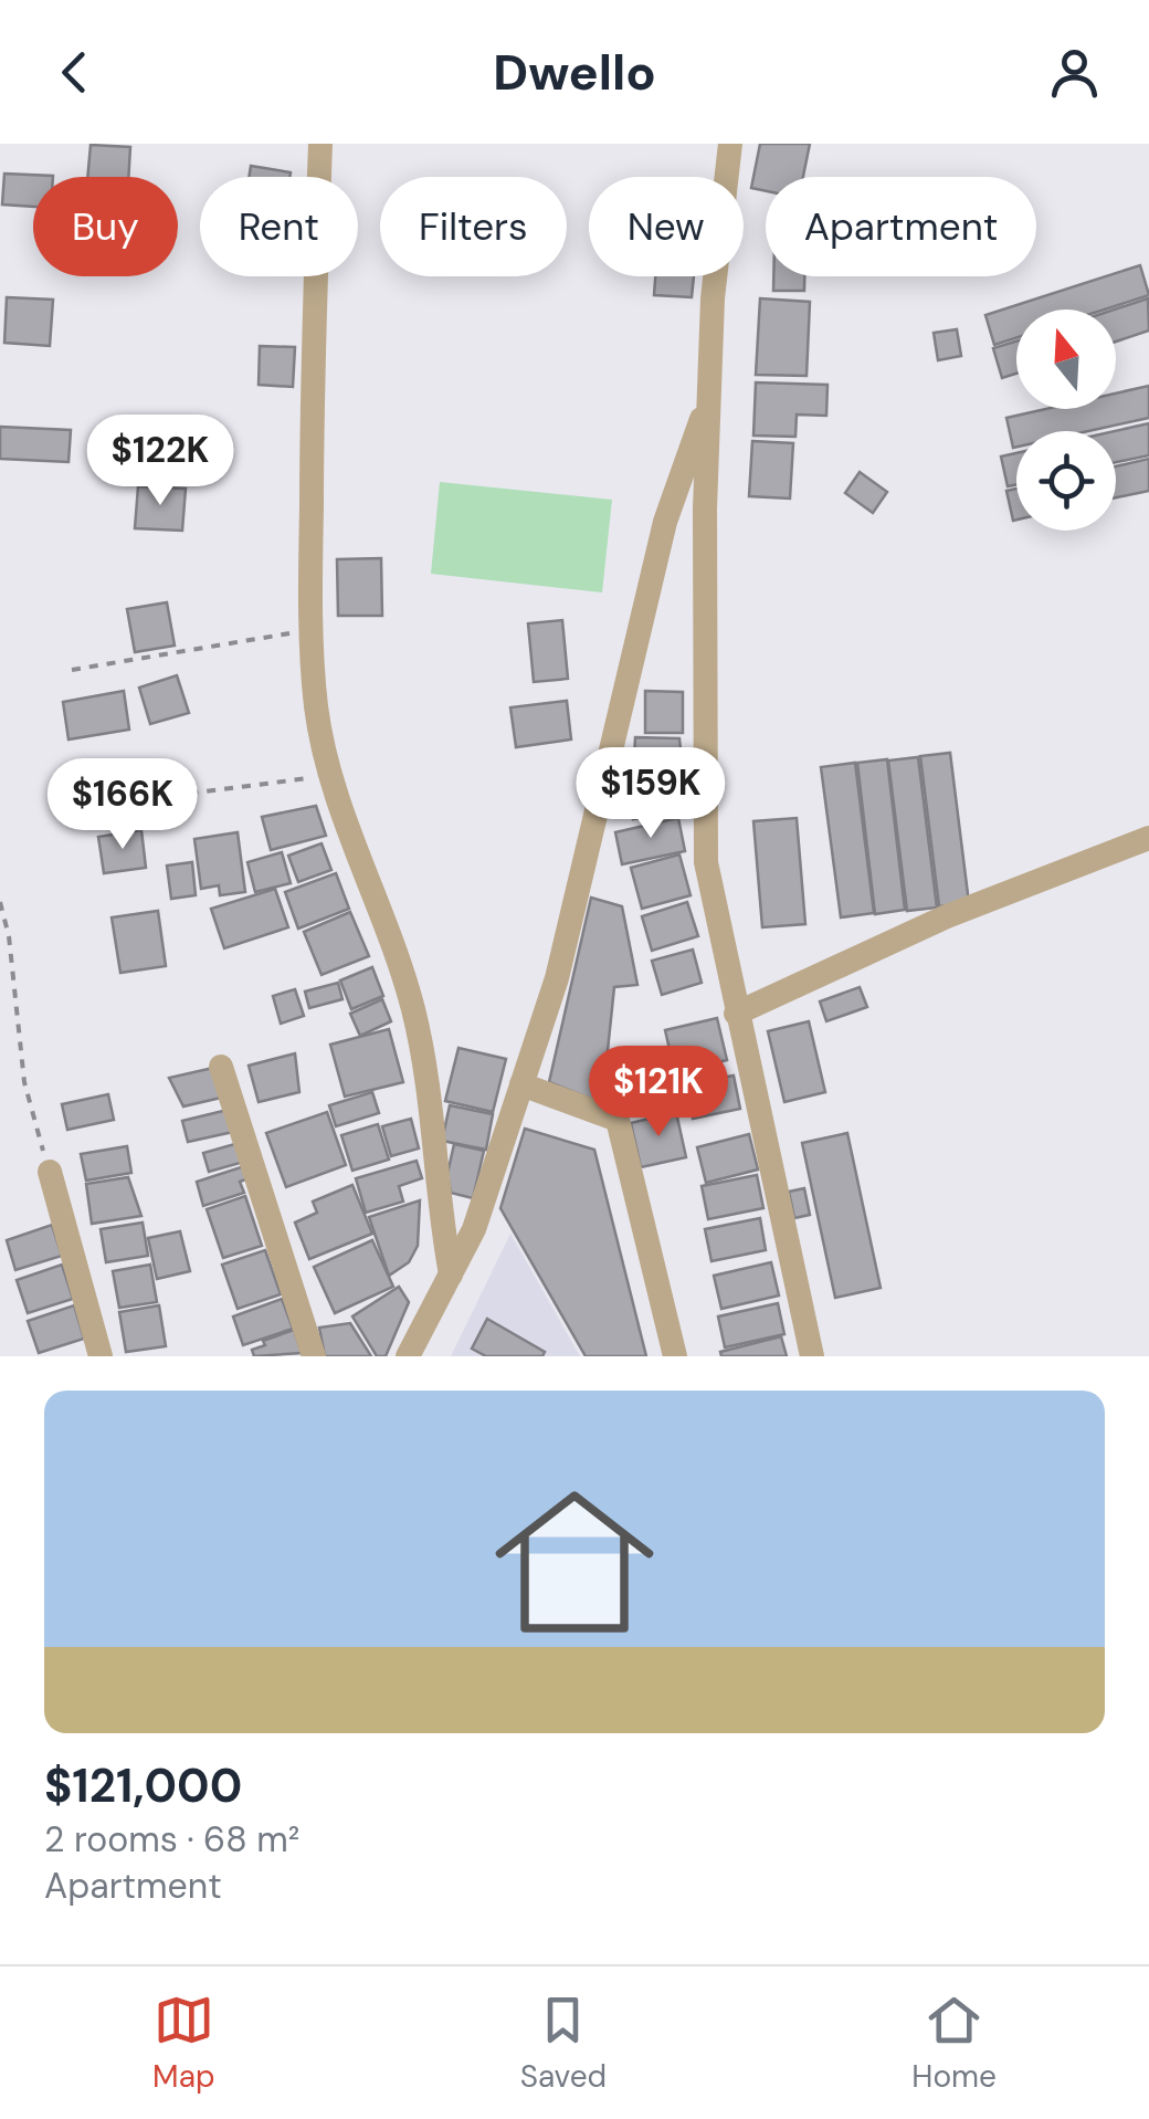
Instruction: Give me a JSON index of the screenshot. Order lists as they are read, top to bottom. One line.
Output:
{"north":"top","page":{"header":"Dwello","chip":["Buy","Rent","Filters","New","Apartment"],"price":["$122K","$159K","$166K","$121K"],"list":[{"name":"$121,000","note":"2 rooms · 68 m² · Apartment"}],"tabs":["Map","Saved","Home"]}}
